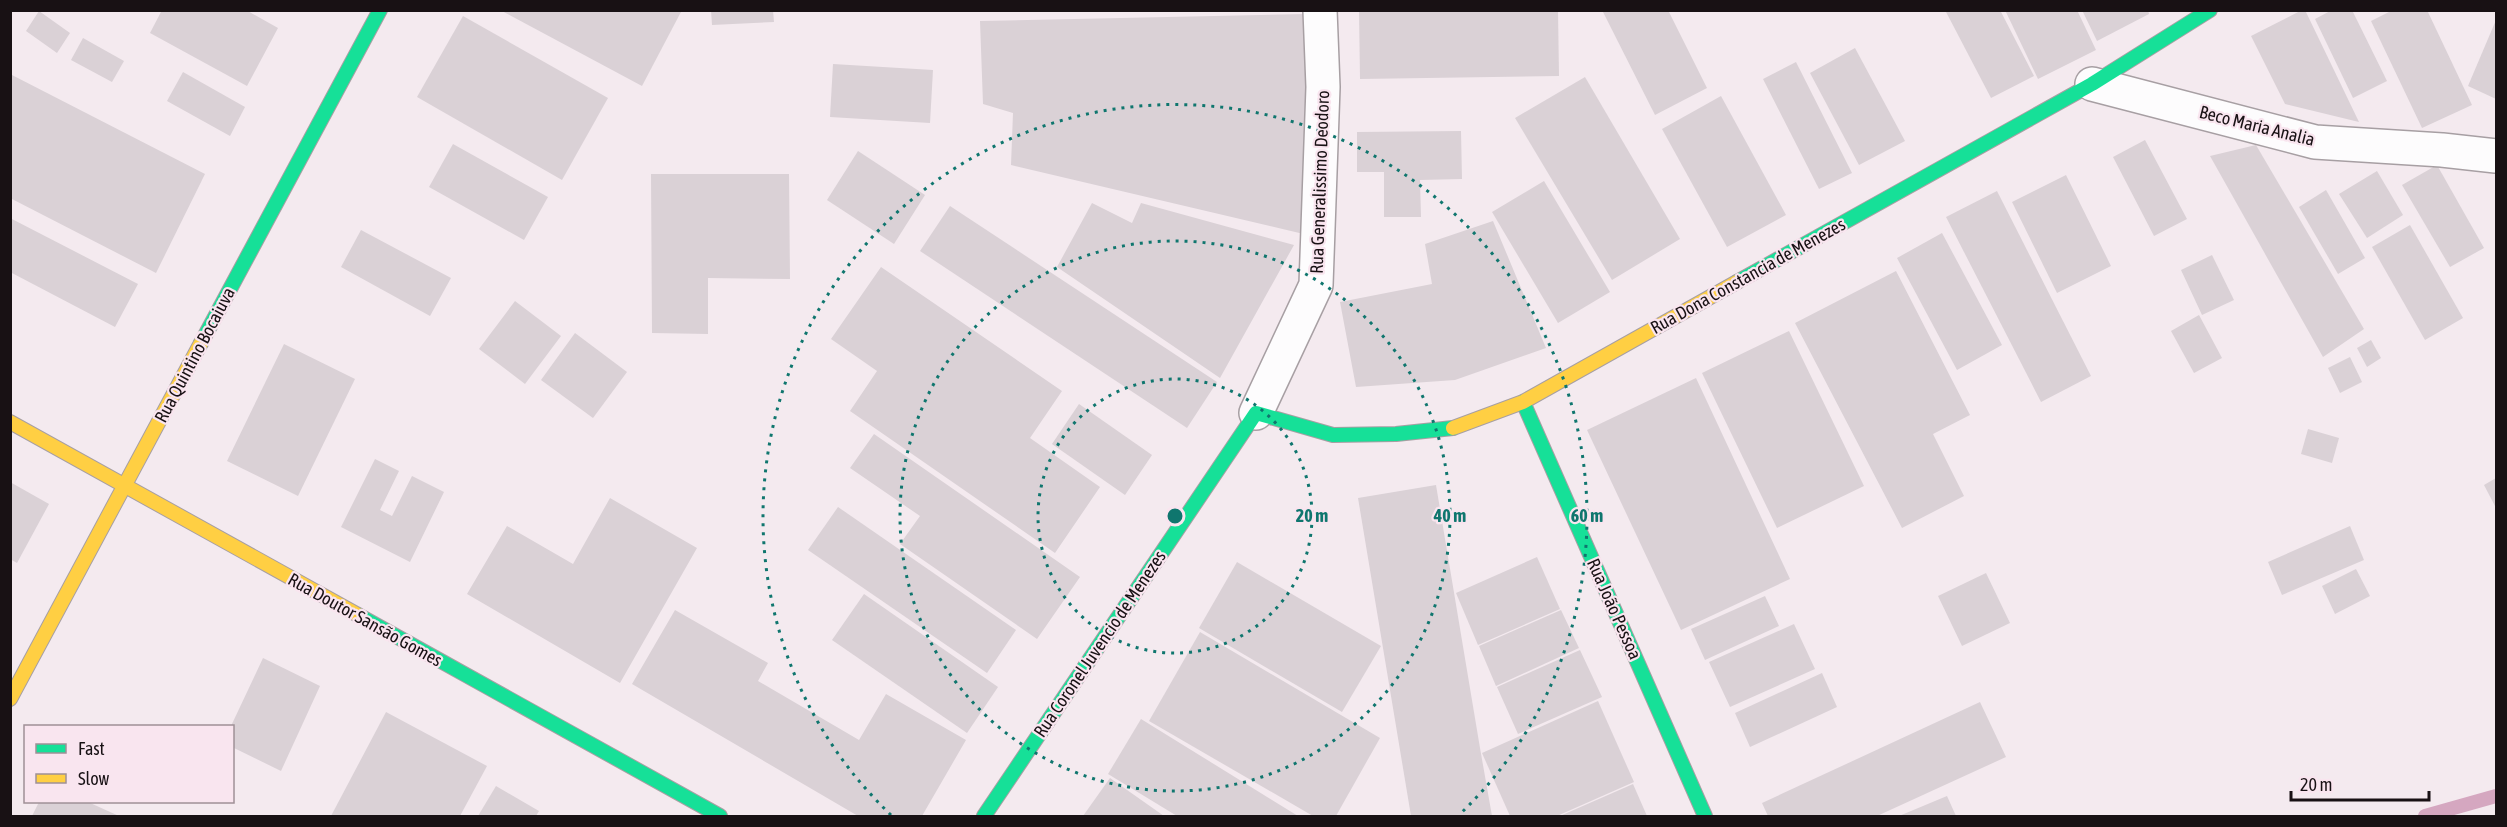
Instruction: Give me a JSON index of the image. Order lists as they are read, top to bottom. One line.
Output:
{"streets":{"street":["Beco Maria Analia","Rua Generalissimo Deodoro","Rua Dona Constancia de Menezes","Rua Quintino Bocaiuva","Rua João Pessoa","Rua Doutor Sansão Gomes","Rua Coronel Juvencio de Menezes"]},"crossings":[["Beco Maria Analia","Rua Dona Constancia de Menezes"],["Rua Generalissimo Deodoro","Rua Dona Constancia de Menezes"],["Rua Generalissimo Deodoro","Rua Coronel Juvencio de Menezes"],["Rua Dona Constancia de Menezes","Rua João Pessoa"],["Rua Dona Constancia de Menezes","Rua Coronel Juvencio de Menezes"],["Rua Quintino Bocaiuva","Rua Doutor Sansão Gomes"]],"legend":["Fast","Slow"],"scale_bar":"20 m","rings":["20 m","40 m","60 m"]}
